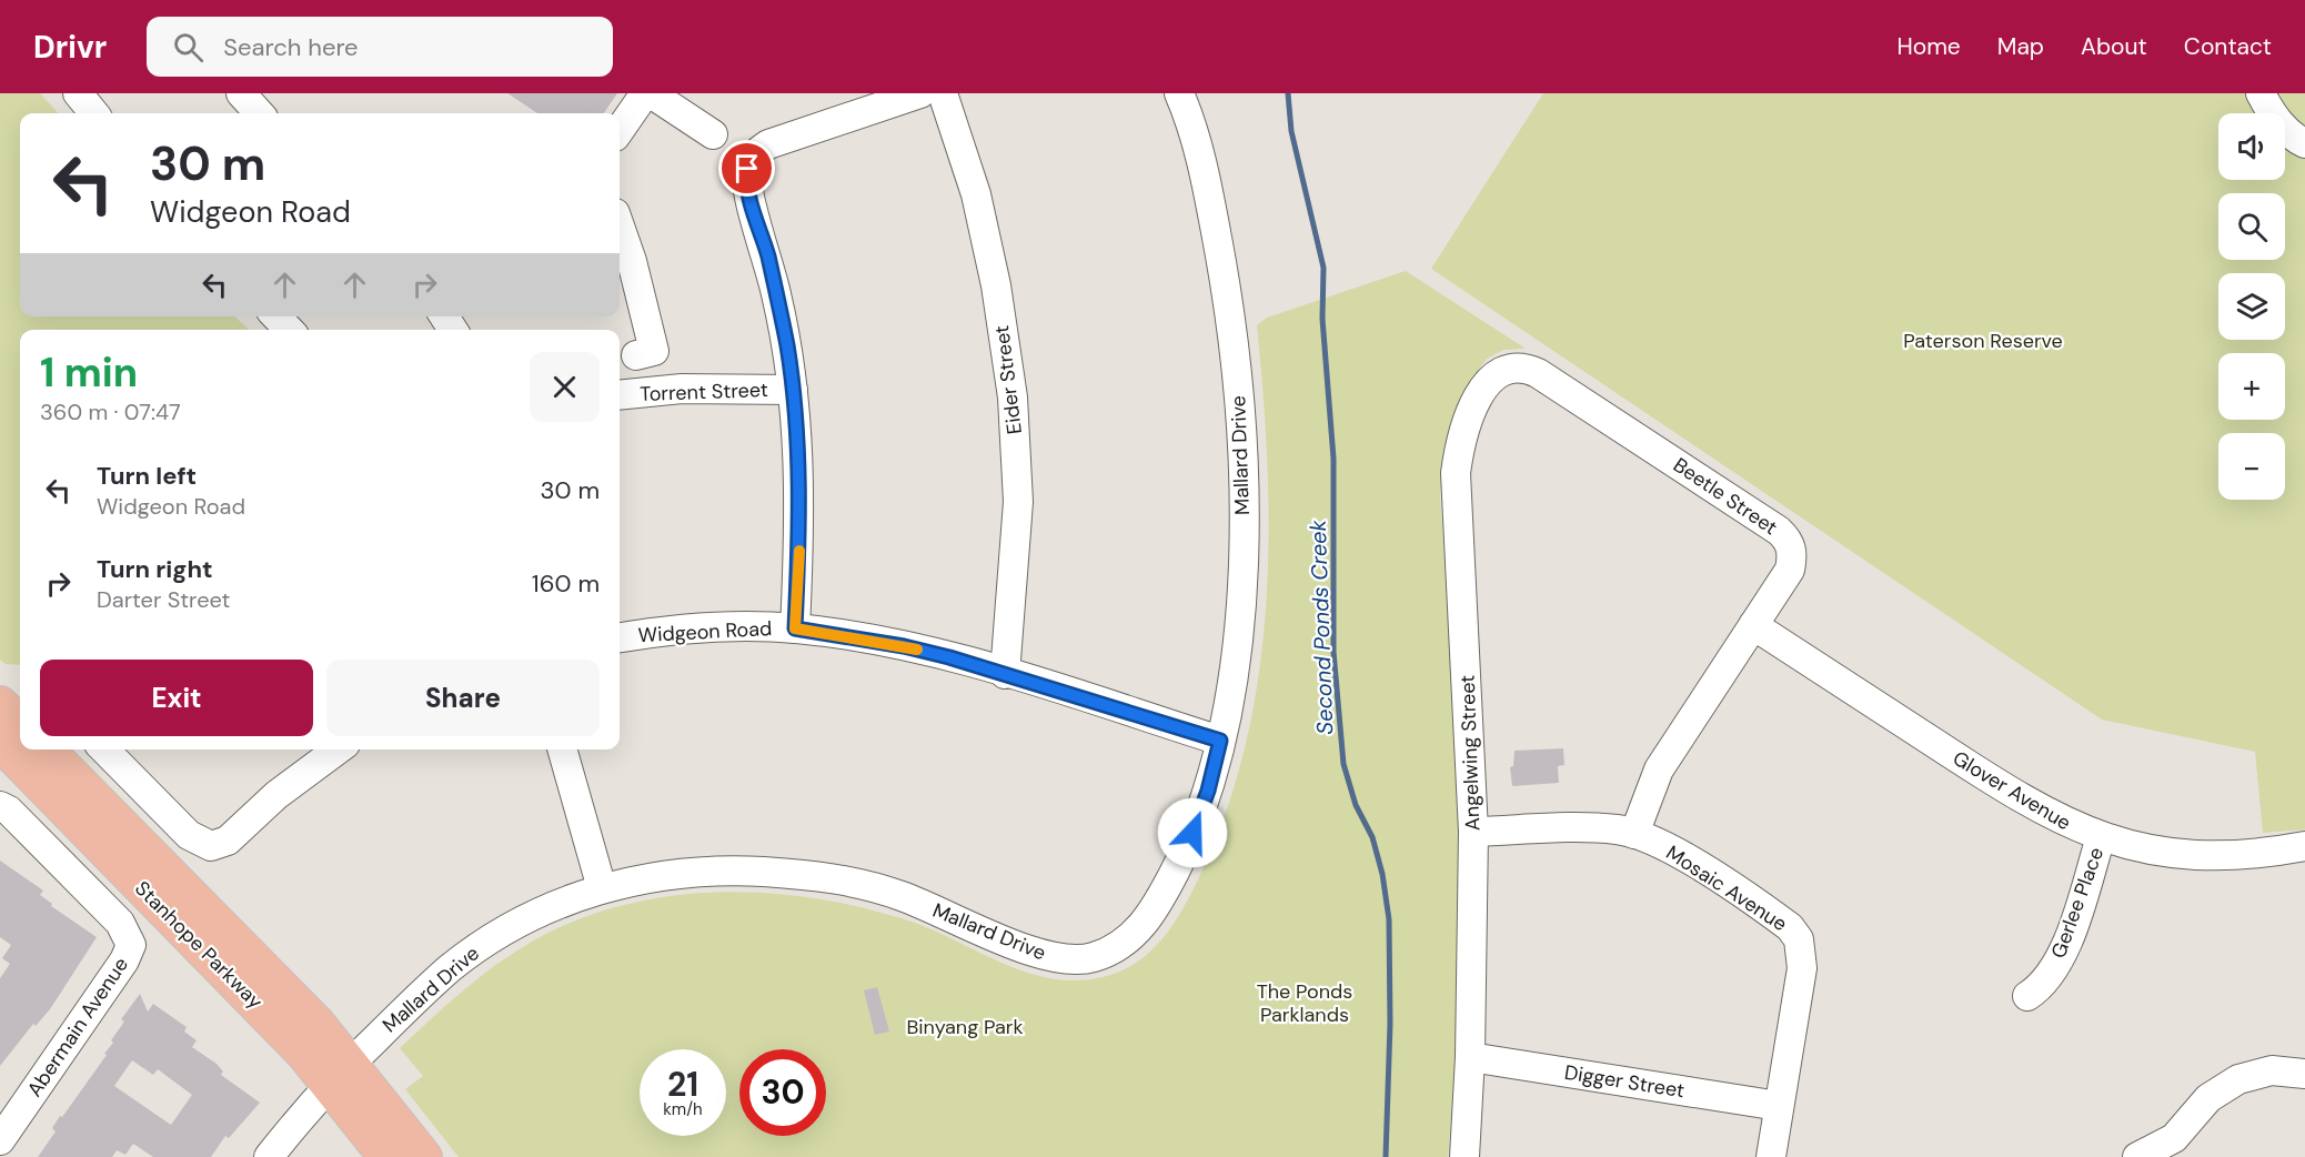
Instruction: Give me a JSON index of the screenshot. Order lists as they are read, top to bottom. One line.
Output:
{"streets":{"main road":["Stanhope Parkway"],"street":["Eider Street","Torrent Street","Mallard Drive","Beetle Street","Widgeon Road","Angelwing Street","Glover Avenue","Mosaic Avenue","Gerlee Place","Abermain Avenue","Digger Street"]},"crossings":[["Eider Street","Widgeon Road"],["Mallard Drive","Widgeon Road"],["Mallard Drive","Stanhope Parkway"],["Beetle Street","Angelwing Street"],["Beetle Street","Glover Avenue"],["Beetle Street","Mosaic Avenue"],["Angelwing Street","Mosaic Avenue"],["Angelwing Street","Digger Street"],["Glover Avenue","Gerlee Place"],["Mosaic Avenue","Digger Street"]],"water":["Second Ponds Creek"],"parks":["Paterson Reserve","The Ponds Parklands","Binyang Park"],"page":{"header":"Drivr","search":"Search here","nav":["Home","Map","About","Contact"],"map_buttons":["+","−"],"turn":["30 m","Widgeon Road"],"heading":["1 min","360 m · 07:47"],"list":[{"name":"Turn left","note":"Widgeon Road","value":"30 m"},{"name":"Turn right","note":"Darter Street","value":"160 m"}],"buttons":["Exit","Share"],"speed":"21 km/h","limit":"30"}}
